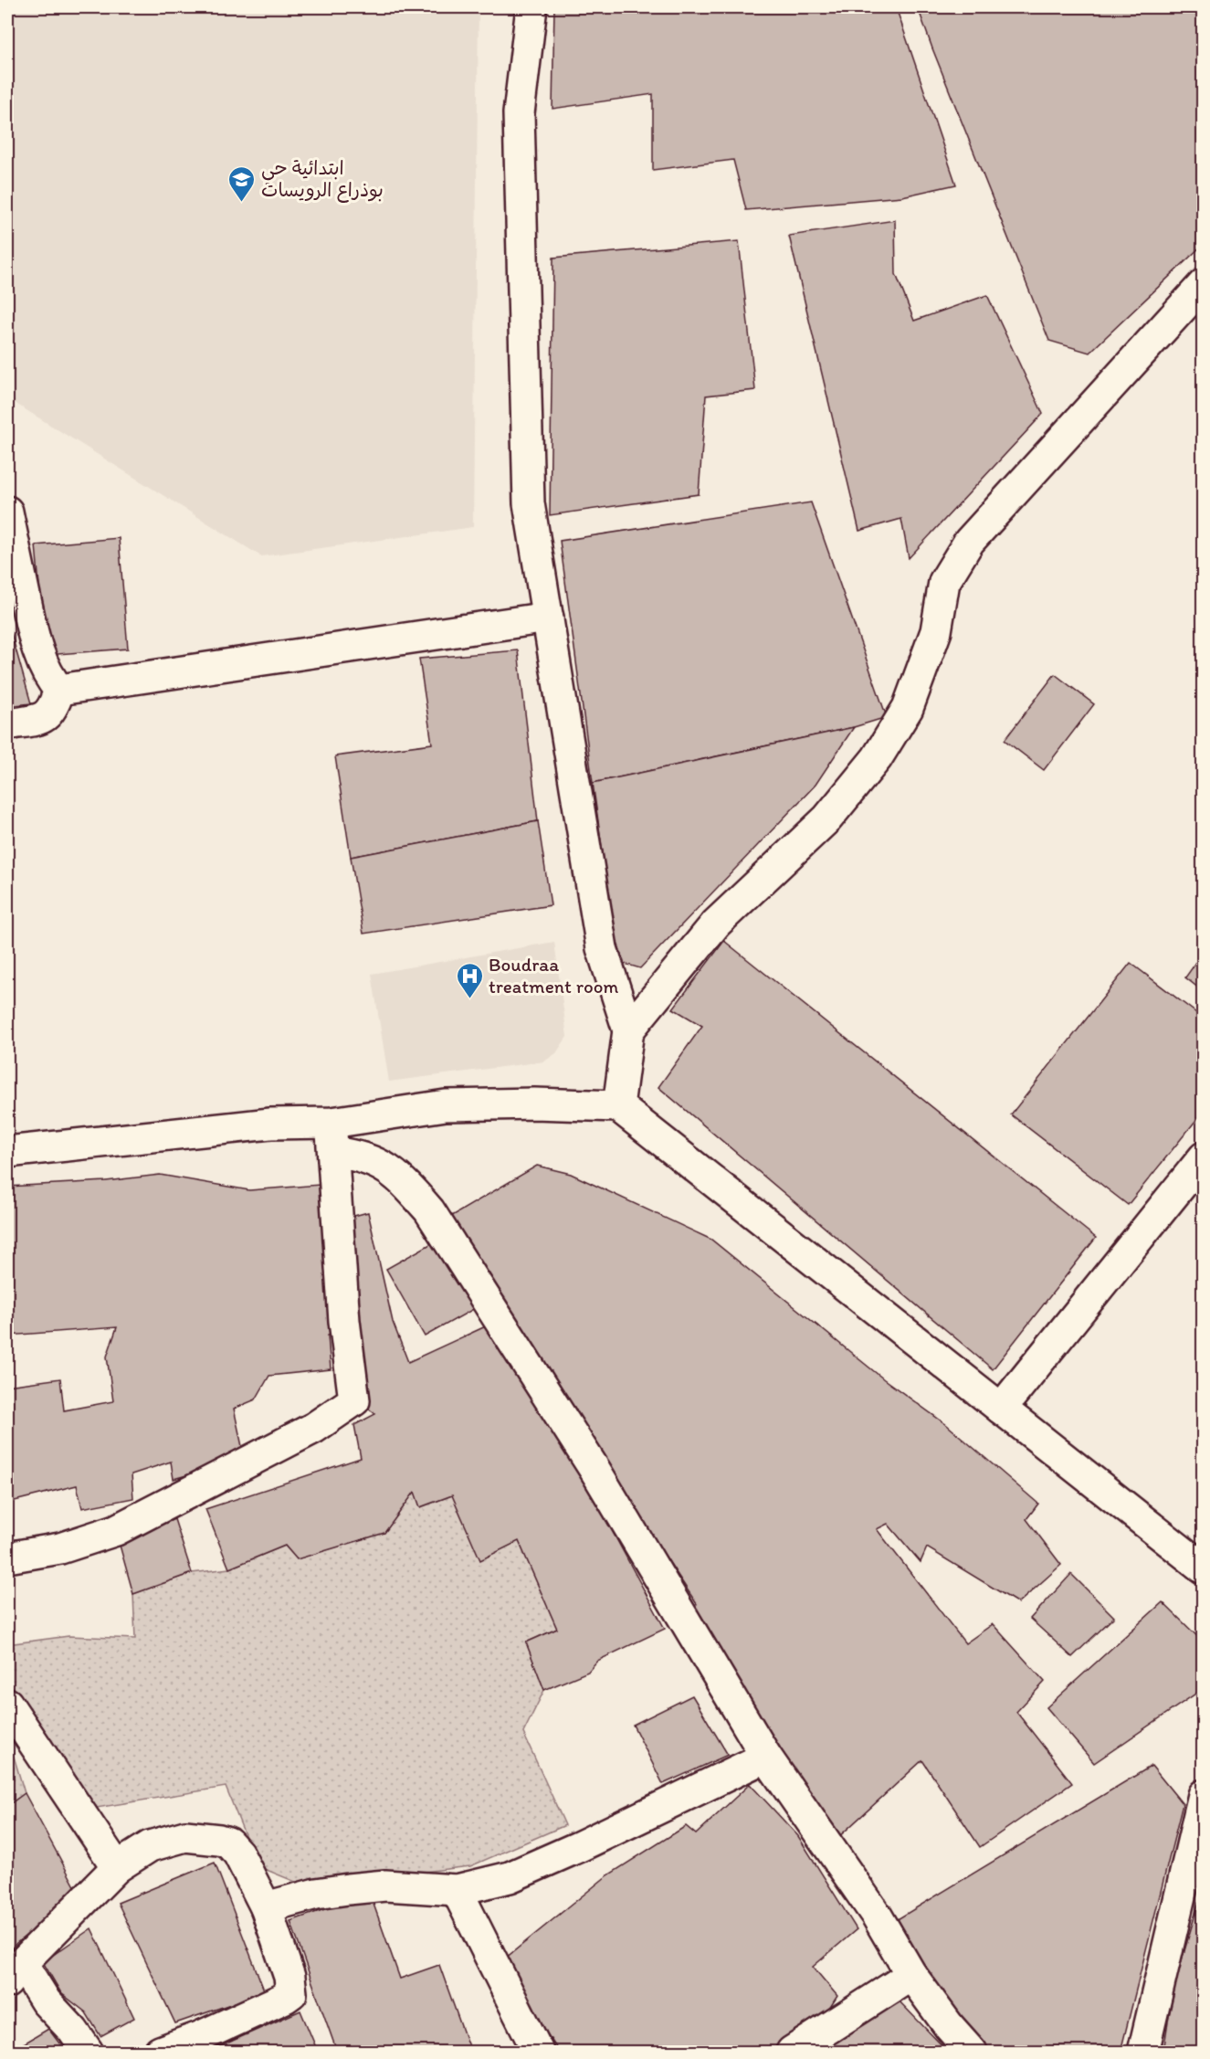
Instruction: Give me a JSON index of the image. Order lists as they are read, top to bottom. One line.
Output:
{"places":{"school or university":["ابتدائية حي بوذراع الرويسات"],"hospital":["Boudraa treatment room"]}}
